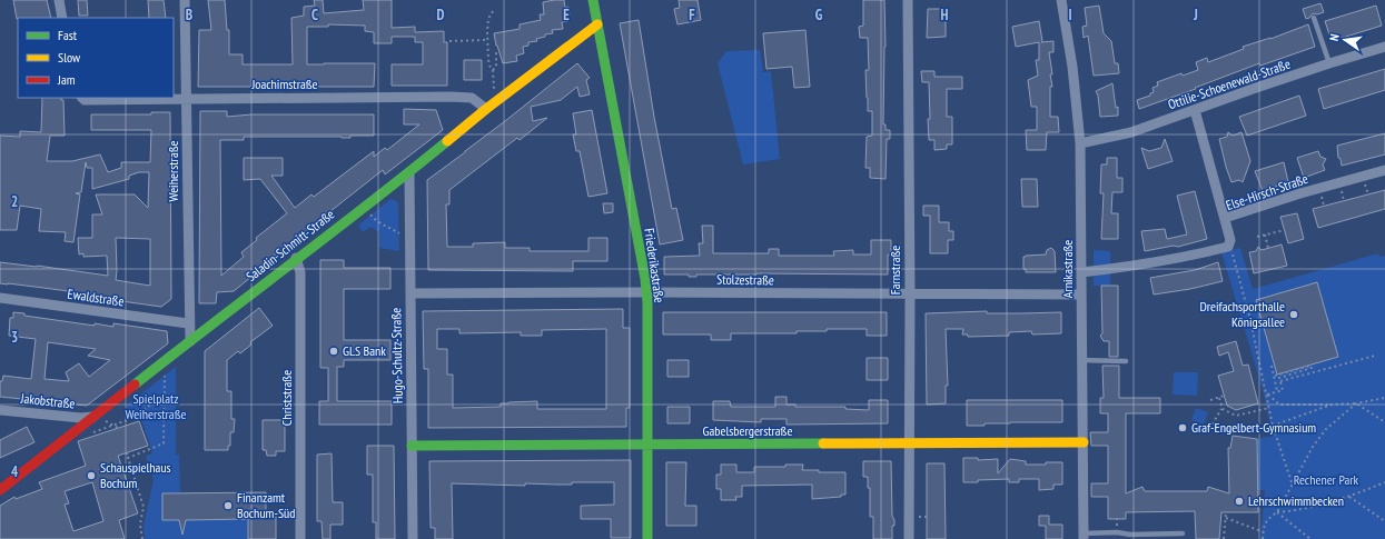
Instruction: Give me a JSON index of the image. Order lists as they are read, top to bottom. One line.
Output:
{"streets":{"street":["Joachimstraße","Ottilie-Schoenewald-Straße","Weiherstraße","Else-Hirsch-Straße","Saladin-Schmitt-Straße","Friederikastraße","Arnikastraße","Farnstraße","Stolzestraße","Ewaldstraße","Hugo-Schultz-Straße","Christstraße","Jakobstraße","Gabelsbergerstraße"]},"crossings":[["Joachimstraße","Weiherstraße"],["Joachimstraße","Saladin-Schmitt-Straße"],["Ottilie-Schoenewald-Straße","Arnikastraße"],["Weiherstraße","Saladin-Schmitt-Straße"],["Weiherstraße","Ewaldstraße"],["Saladin-Schmitt-Straße","Friederikastraße"],["Saladin-Schmitt-Straße","Hugo-Schultz-Straße"],["Saladin-Schmitt-Straße","Christstraße"],["Saladin-Schmitt-Straße","Jakobstraße"],["Friederikastraße","Stolzestraße"],["Friederikastraße","Gabelsbergerstraße"],["Arnikastraße","Stolzestraße"],["Arnikastraße","Gabelsbergerstraße"],["Farnstraße","Stolzestraße"],["Farnstraße","Gabelsbergerstraße"],["Stolzestraße","Hugo-Schultz-Straße"],["Hugo-Schultz-Straße","Gabelsbergerstraße"]],"parks":["Spielplatz Weiherstraße","Rechener Park"],"places":["Dreifachsporthalle Königsallee","GLS Bank","Graf-Engelbert-Gymnasium","Schauspielhaus Bochum","Lehrschwimmbecken","Finanzamt Bochum-Süd"],"legend":["Fast","Slow","Jam"],"north":"left","grid":{"columns":["B","C","D","E","F","G","H","I","J"],"rows":["2","3","4"]}}
